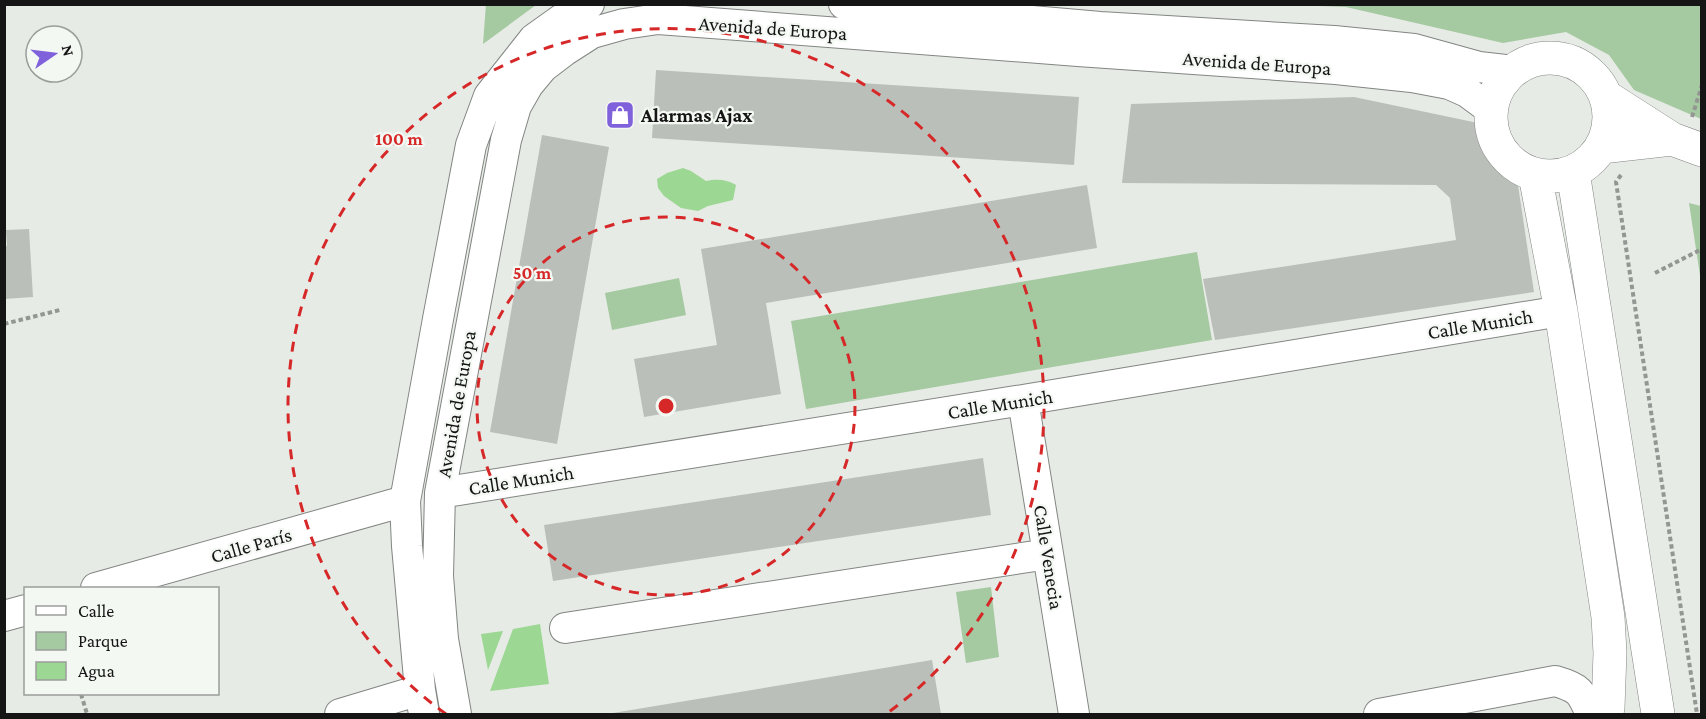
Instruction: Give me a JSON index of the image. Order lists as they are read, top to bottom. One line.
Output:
{"streets":{"street":["Avenida de Europa","Calle Munich","Calle París","Calle Venecia"]},"crossings":[["Avenida de Europa","Calle Munich"],["Avenida de Europa","Calle París"],["Calle Munich","Calle Venecia"]],"places":{"shop":["Alarmas Ajax"]},"legend":["Calle","Parque","Agua"],"north":"right","rings":["100 m","50 m"]}
